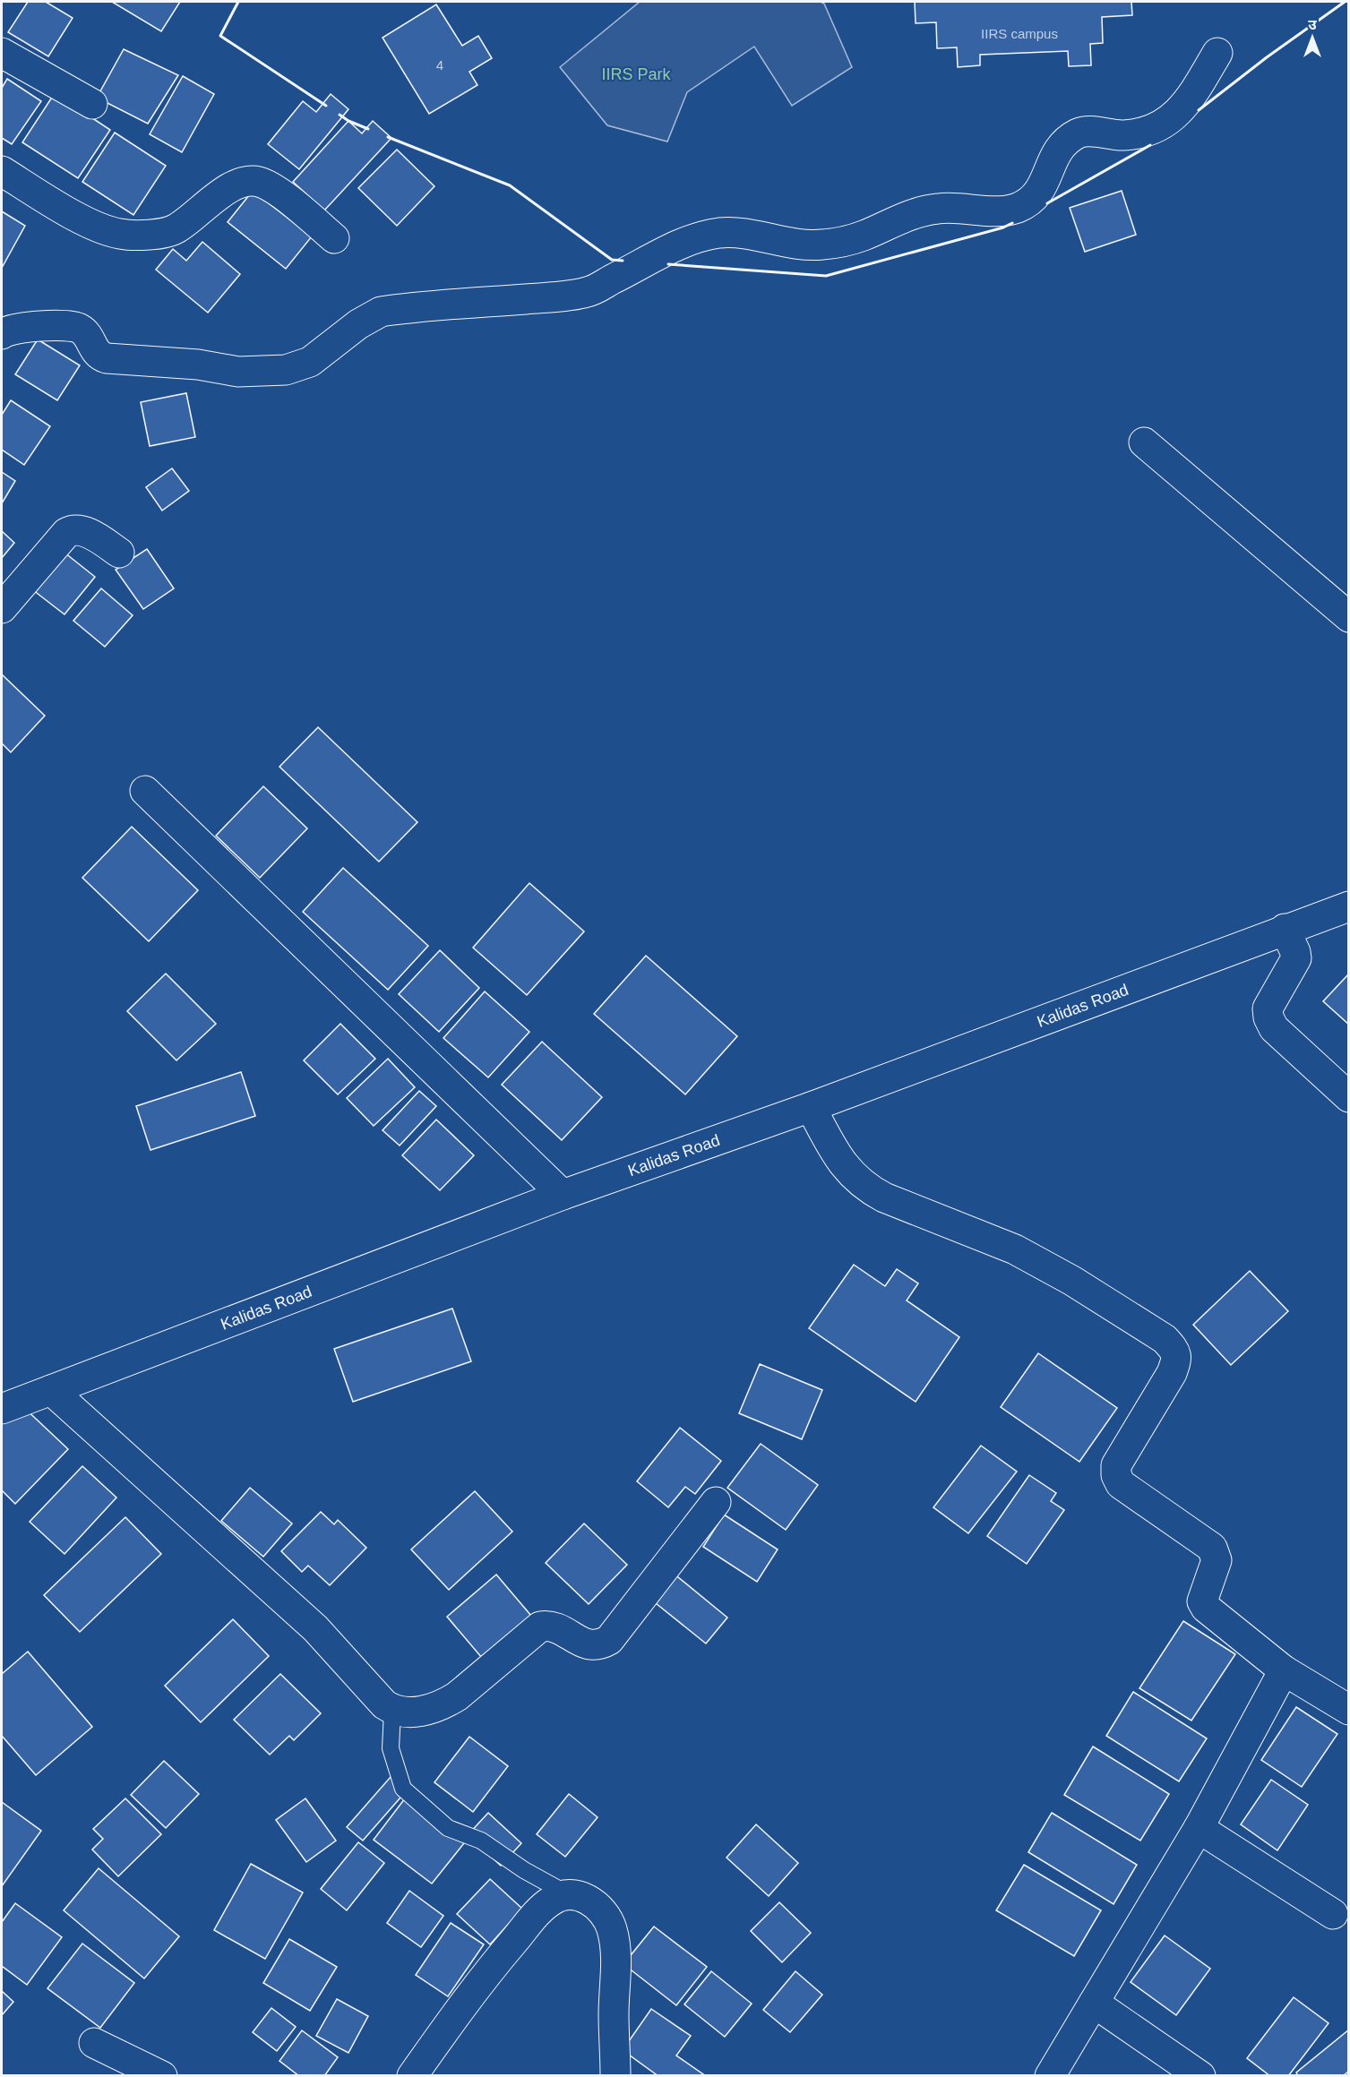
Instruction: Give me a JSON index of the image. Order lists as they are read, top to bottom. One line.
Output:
{"streets":{"street":["Kalidas Road"]},"parks":["IIRS Park"],"house_numbers":["IIRS campus","4"],"north":"top"}
